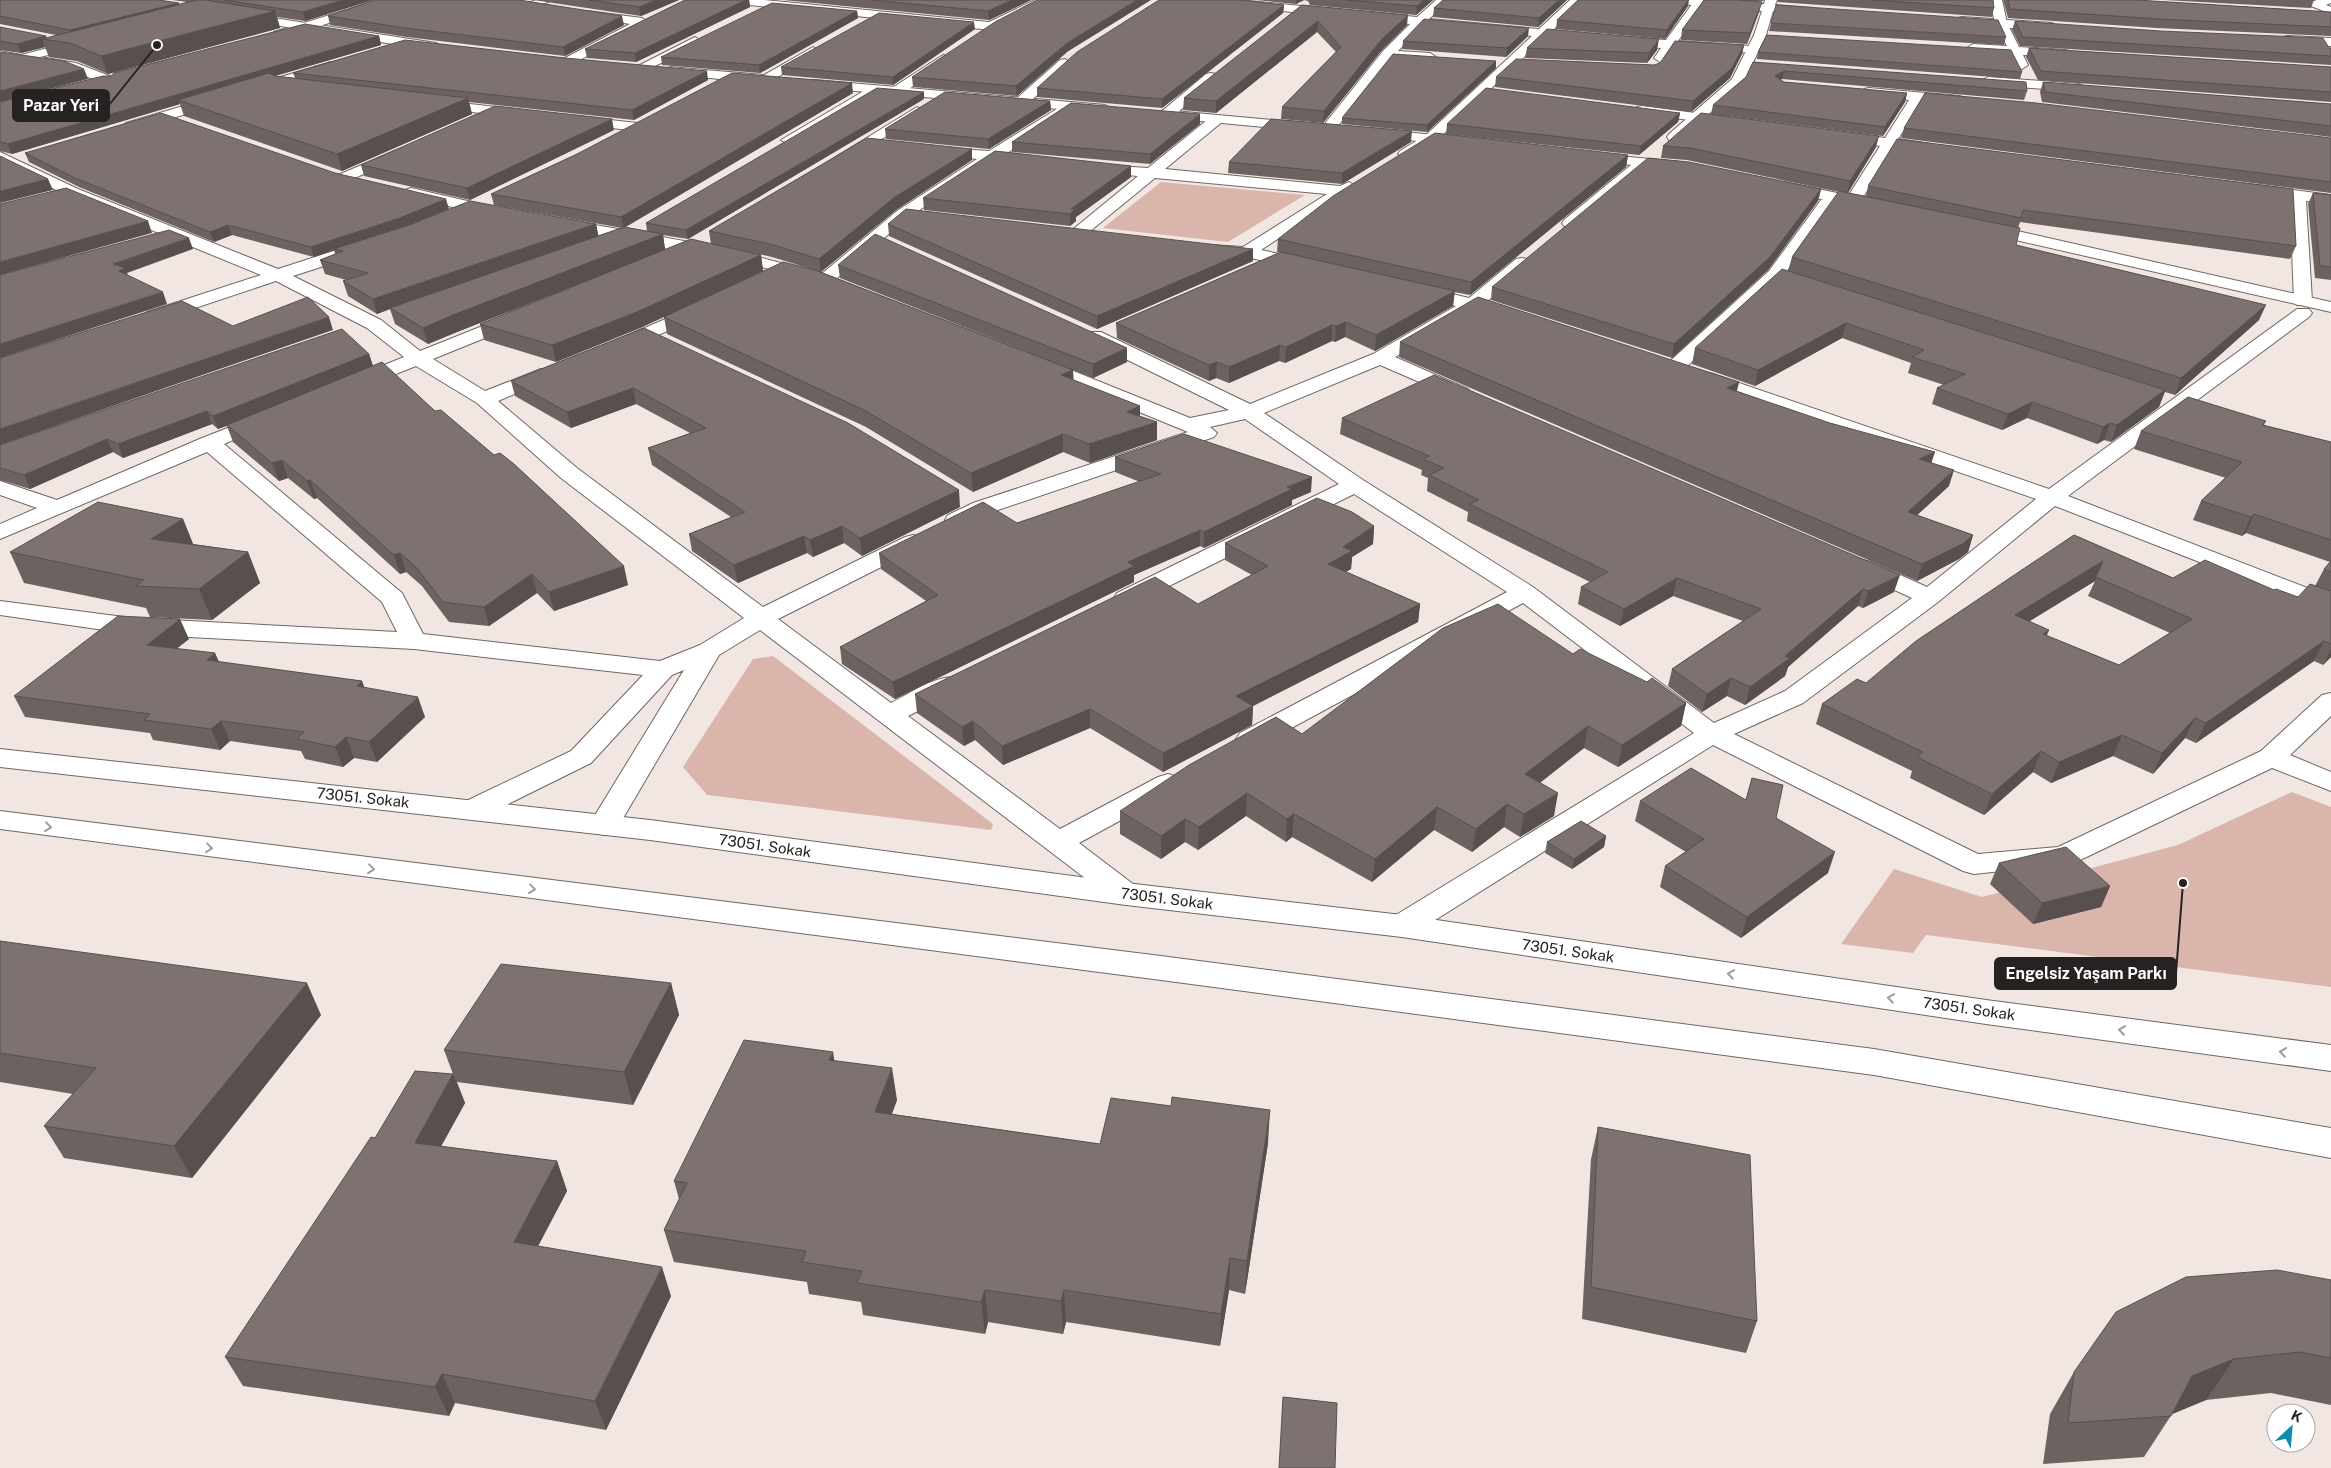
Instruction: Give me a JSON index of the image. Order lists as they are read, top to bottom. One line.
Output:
{"streets":{"street":["73051. Sokak"]},"places":["Pazar Yeri","Engelsiz Yaşam Parkı"],"north":"top right"}
